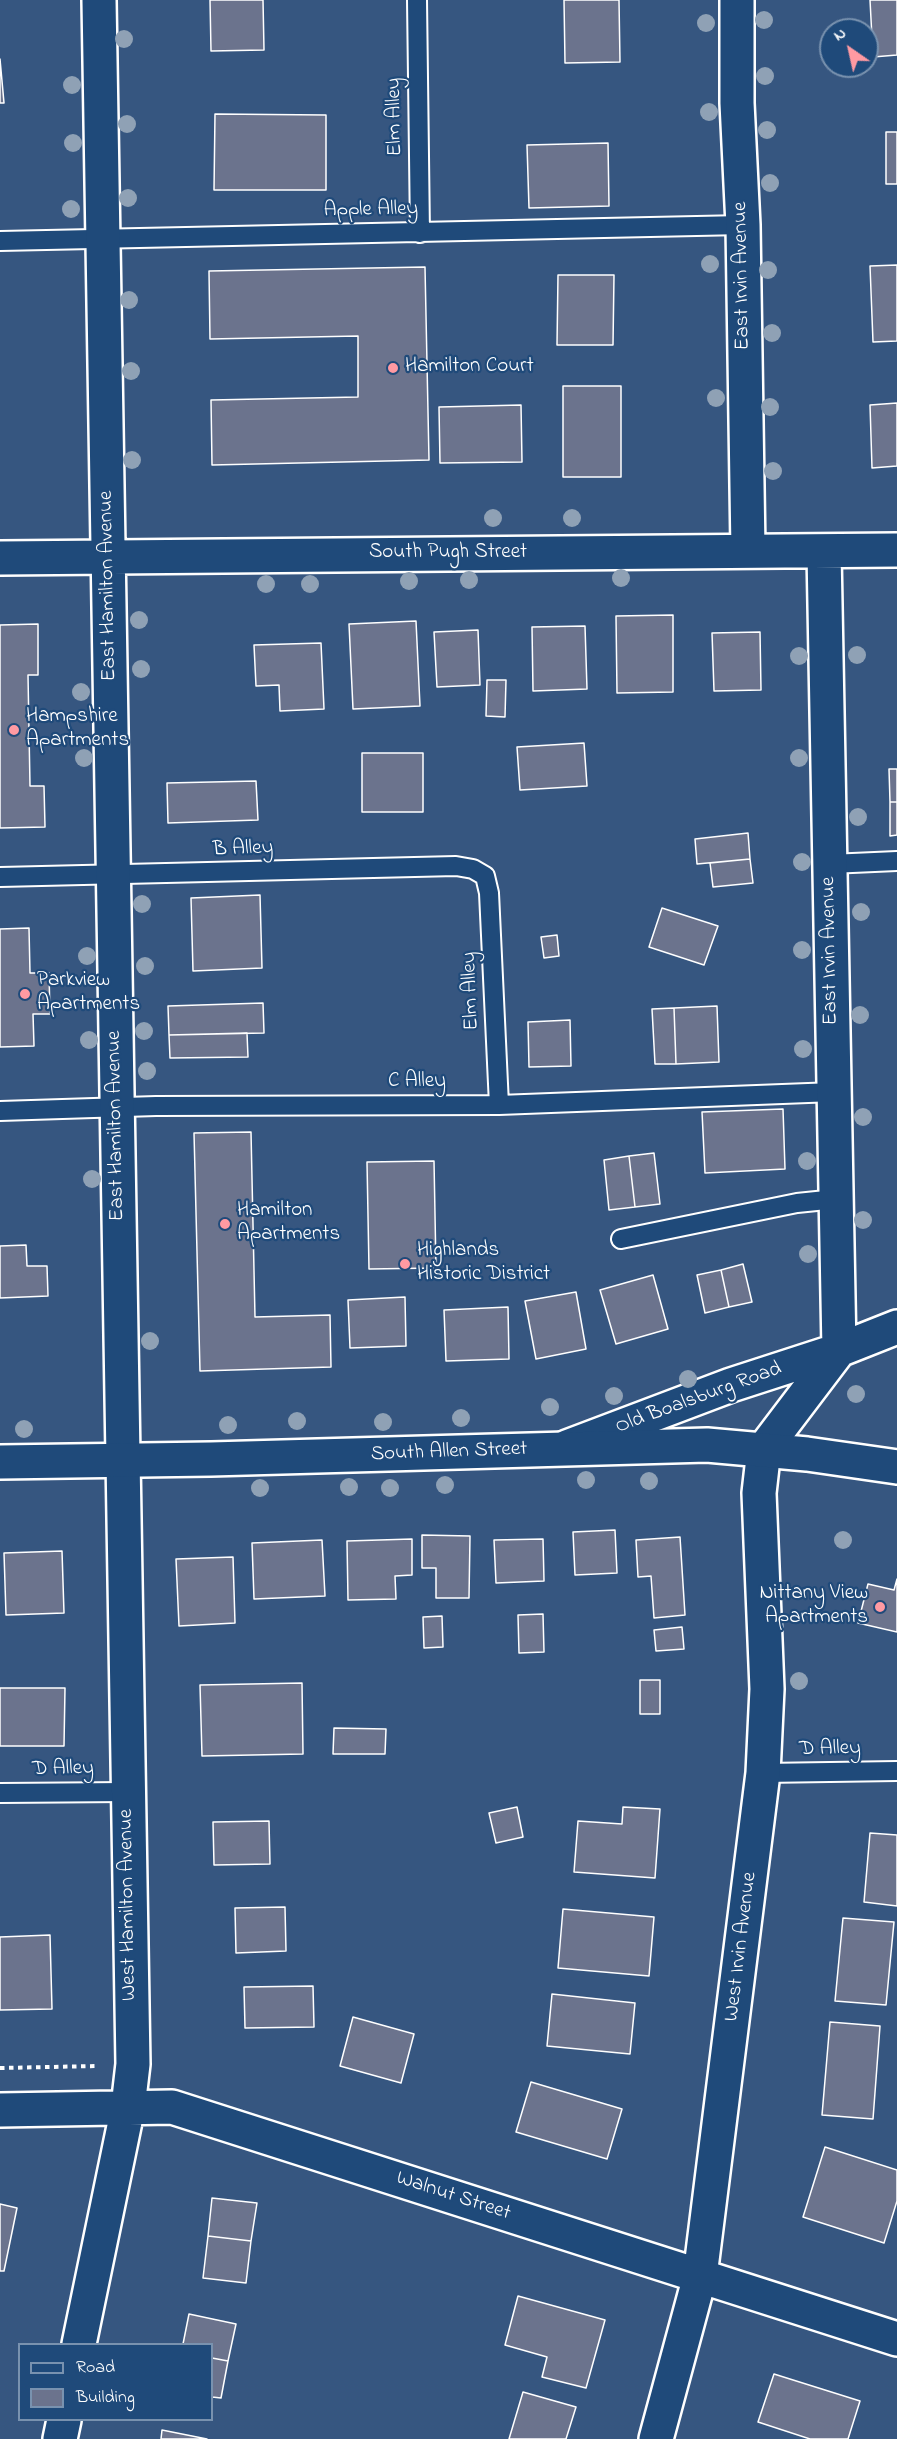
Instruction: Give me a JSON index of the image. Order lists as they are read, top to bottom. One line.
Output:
{"streets":{"street":["East Irvin Avenue","South Pugh Street","East Hamilton Avenue","Old Boalsburg Road","South Allen Street","West Hamilton Avenue","West Irvin Avenue","Walnut Street"],"lane":["Elm Alley","Apple Alley","B Alley","C Alley","D Alley"]},"crossings":[["Elm Alley","Apple Alley"],["Elm Alley","B Alley"],["Elm Alley","C Alley"],["Apple Alley","East Irvin Avenue"],["Apple Alley","East Hamilton Avenue"],["East Irvin Avenue","South Pugh Street"],["East Irvin Avenue","C Alley"],["East Irvin Avenue","Old Boalsburg Road"],["South Pugh Street","East Hamilton Avenue"],["East Hamilton Avenue","B Alley"],["East Hamilton Avenue","C Alley"],["East Hamilton Avenue","South Allen Street"],["East Hamilton Avenue","West Hamilton Avenue"],["Old Boalsburg Road","South Allen Street"],["Old Boalsburg Road","West Irvin Avenue"],["South Allen Street","West Hamilton Avenue"],["South Allen Street","West Irvin Avenue"],["D Alley","West Hamilton Avenue"],["D Alley","West Irvin Avenue"],["West Hamilton Avenue","Walnut Street"],["West Irvin Avenue","Walnut Street"]],"places":["Hamilton Court","Hampshire Apartments","Parkview Apartments","Hamilton Apartments","Highlands Historic District","Nittany View Apartments"],"legend":["Road","Building"],"north":"top left"}
